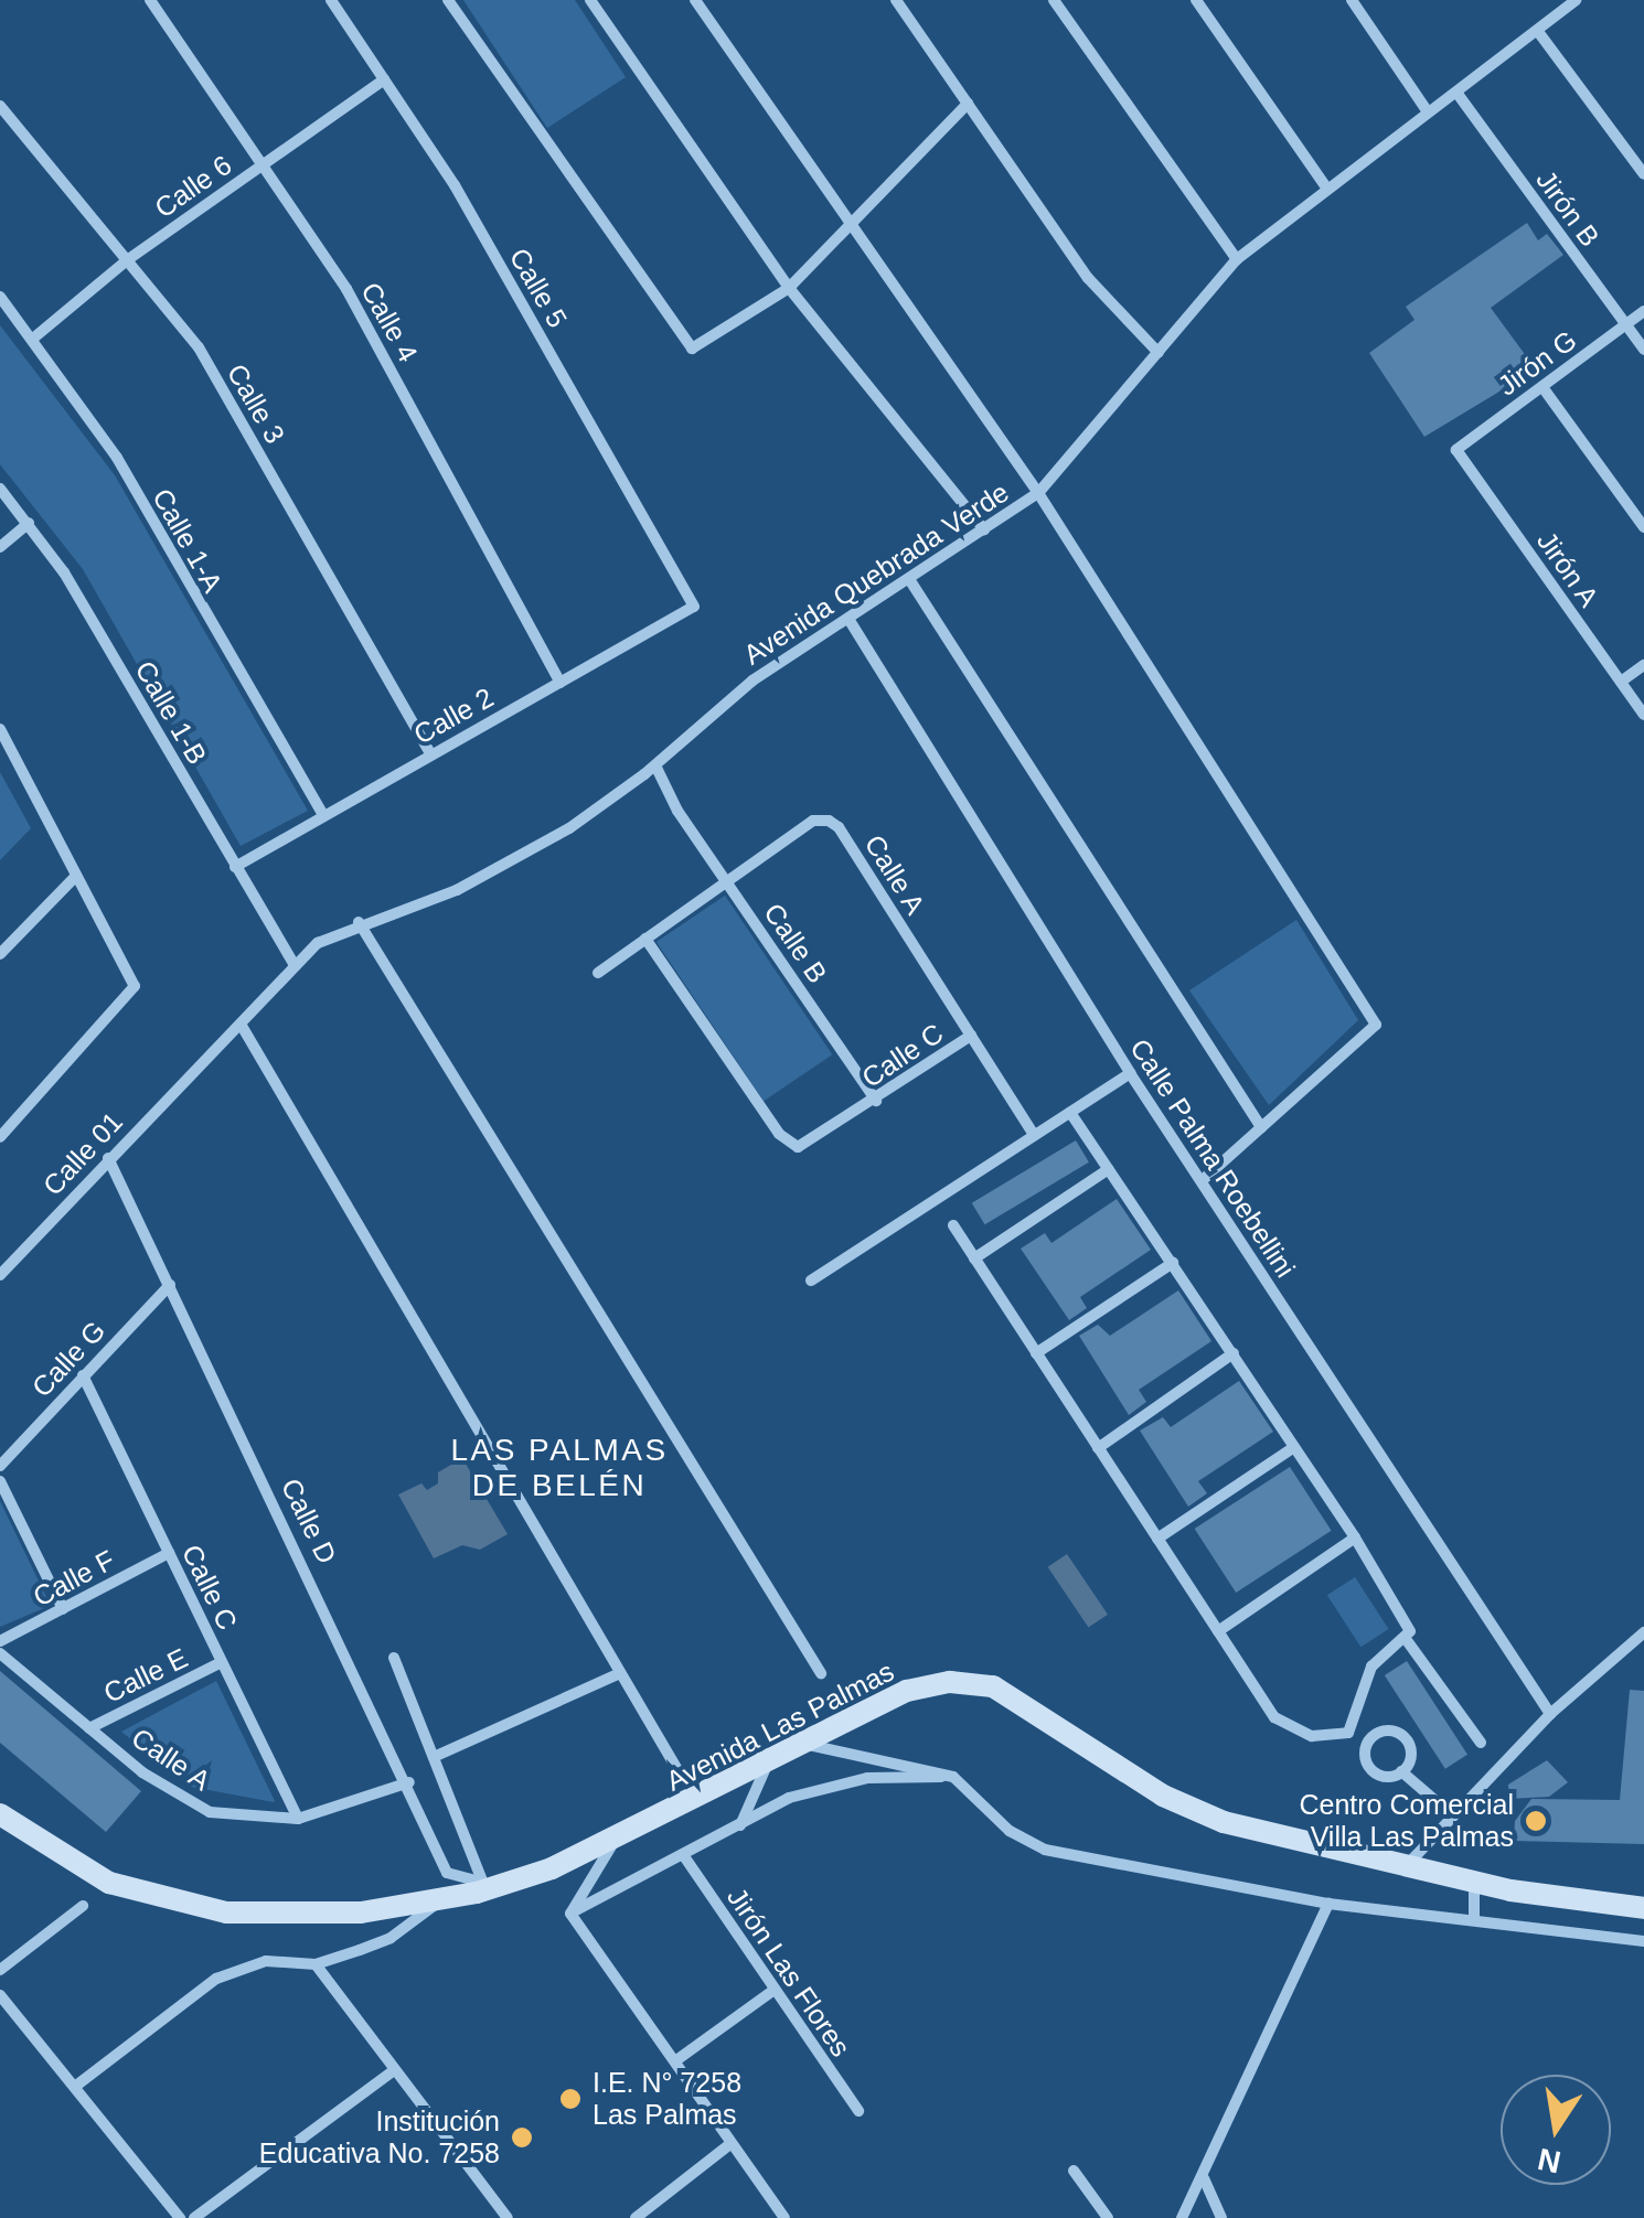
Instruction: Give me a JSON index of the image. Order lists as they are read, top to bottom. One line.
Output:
{"streets":{"main road":["Avenida Las Palmas"],"street":["Calle 6","Jirón B","Calle 5","Calle 4","Jirón G","Calle 3","Calle 1-A","Jirón A","Avenida Quebrada Verde","Calle 1-B","Calle 2","Calle A","Calle B","Calle C","Calle 01","Calle Palma Roebellini","Calle G","Calle D","Calle F","Calle E","Jirón Las Flores"]},"crossings":[["Calle 6","Calle 5"],["Calle 6","Calle 4"],["Calle 6","Calle 3"],["Calle 6","Calle 1-A"],["Jirón B","Jirón G"],["Jirón B","Avenida Quebrada Verde"],["Calle 5","Calle 2"],["Calle 4","Calle 2"],["Jirón G","Jirón A"],["Calle 3","Calle 2"],["Calle 1-A","Calle 2"],["Avenida Quebrada Verde","Calle 1-B"],["Avenida Quebrada Verde","Calle B"],["Avenida Quebrada Verde","Calle 01"],["Avenida Quebrada Verde","Calle Palma Roebellini"],["Calle 1-B","Calle 2"],["Calle A","Calle B"],["Calle A","Calle C"],["Calle A","Calle D"],["Calle A","Calle E"],["Calle B","Calle C"],["Calle C","Calle G"],["Calle C","Calle F"],["Calle C","Calle E"],["Calle 01","Calle D"],["Calle G","Calle D"],["Calle D","Avenida Las Palmas"]],"districts":["LAS PALMAS DE BELÉN"],"places":["Centro Comercial Villa Las Palmas","I.E. N° 7258 Las Palmas","Institución Educativa No. 7258"],"north":"bottom"}
